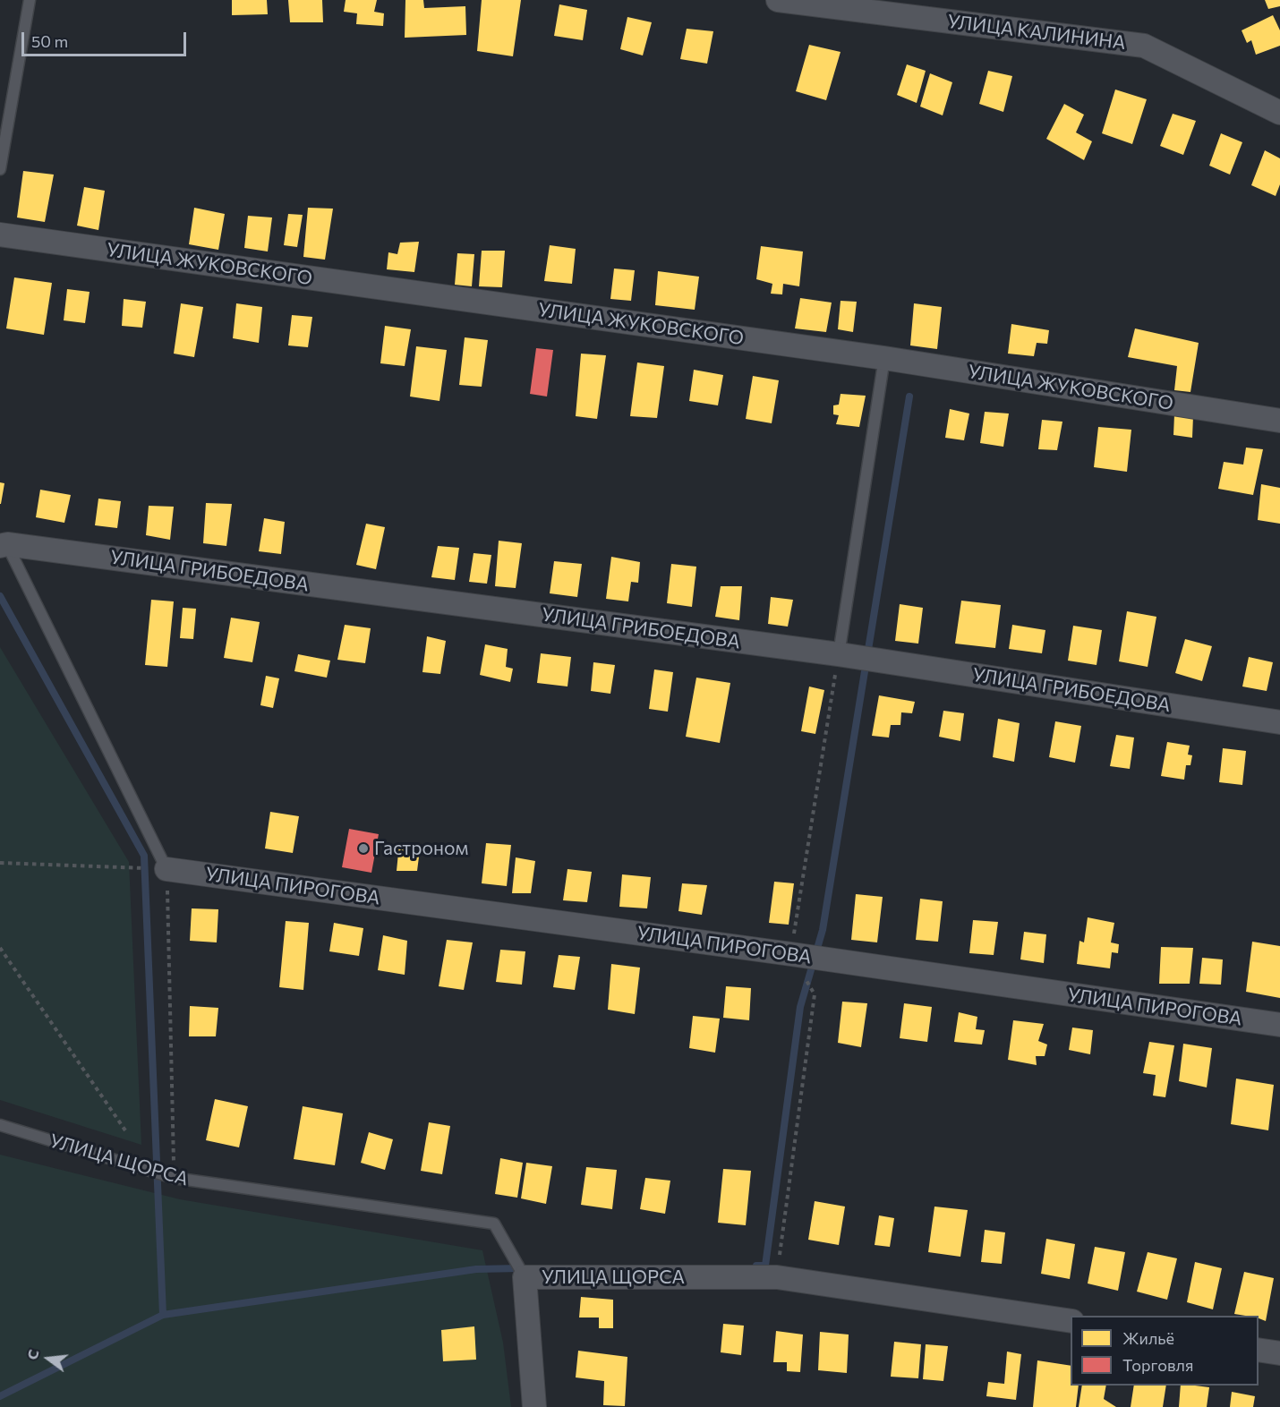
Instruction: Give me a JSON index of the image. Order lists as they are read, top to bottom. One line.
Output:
{"streets":{"street":["УЛИЦА КАЛИНИНА","УЛИЦА ЖУКОВСКОГО","УЛИЦА ГРИБОЕДОВА","УЛИЦА ПИРОГОВА","УЛИЦА ЩОРСА"]},"places":["Гастроном"],"legend":["Жильё","Торговля"],"scale_bar":"50 m","north":"left"}
